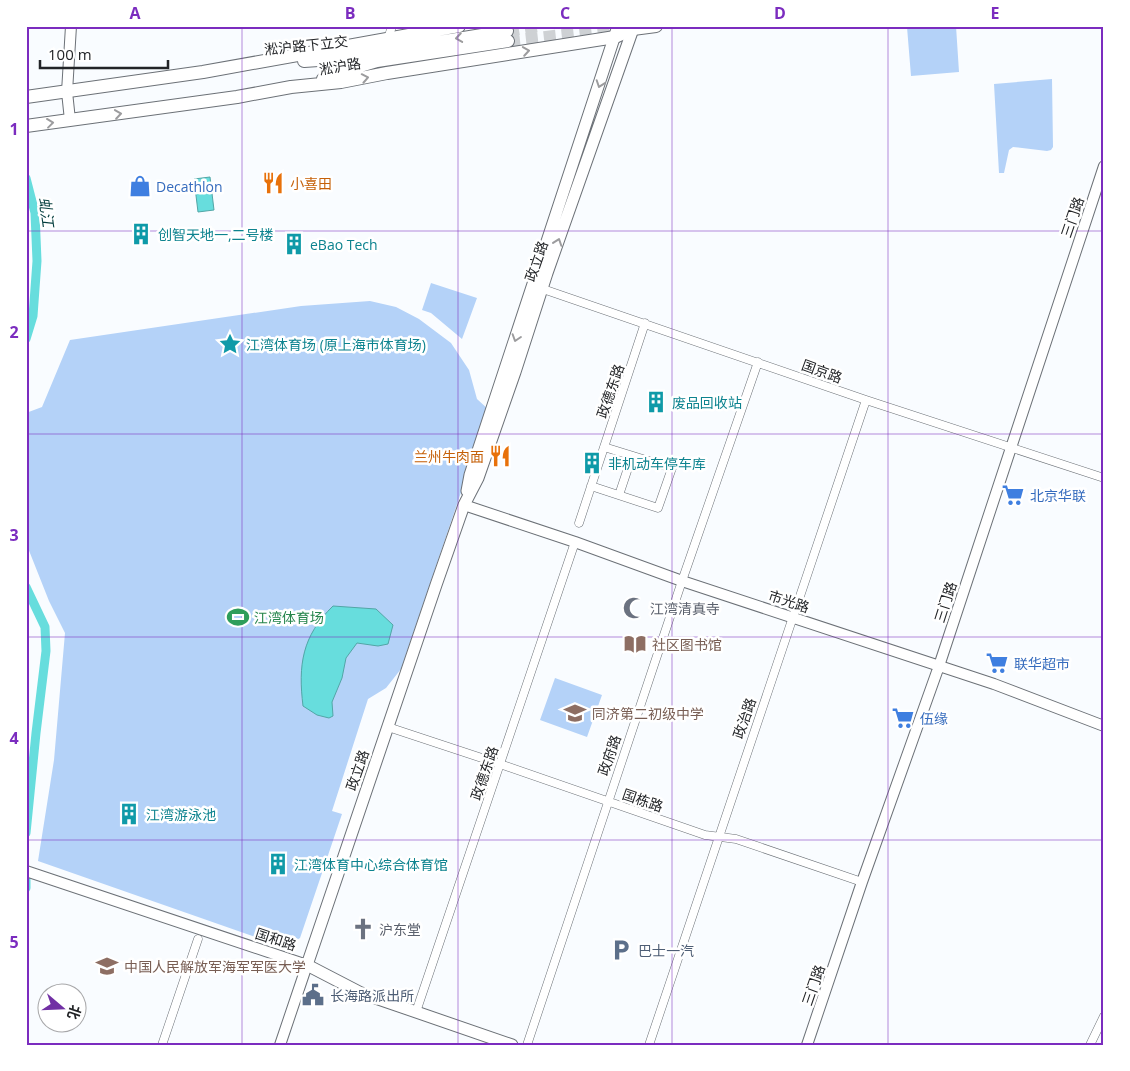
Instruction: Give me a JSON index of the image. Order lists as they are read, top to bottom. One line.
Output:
{"streets":{"main road":["淞沪路下立交","淞沪路","政立路","国和路"],"street":["三门路","国京路","政德东路","市光路","政治路","政府路","国栋路"]},"crossings":[["淞沪路下立交","淞沪路"],["淞沪路","政立路"],["三门路","国京路"],["三门路","市光路"],["三门路","国栋路"],["政立路","国京路"],["政立路","市光路"],["政立路","国栋路"],["政立路","国和路"],["国京路","政德东路"],["国京路","政治路"],["国京路","政府路"],["政德东路","市光路"],["政德东路","国栋路"],["政德东路","国和路"],["市光路","政治路"],["市光路","政府路"],["政治路","国栋路"],["政府路","国栋路"]],"water":["虬江"],"places":{"restaurant":["小喜田","兰州牛肉面"],"shop":["Decathlon"],"building":["创智天地一,二号楼","eBao Tech","废品回收站","非机动车停车库","江湾游泳池","江湾体育中心综合体育馆"],"place":["江湾体育场 (原上海市体育场)"],"supermarket":["北京华联","联华超市","伍缘"],"mosque":["江湾清真寺"],"sports":["江湾体育场"],"library":["社区图书馆"],"school or university":["同济第二初级中学","中国人民解放军海军军医大学"],"church":["沪东堂"],"parking":["巴士一汽"],"public building":["长海路派出所"]},"scale_bar":"100 m","north":"right","grid":{"columns":["A","B","C","D","E"],"rows":["1","2","3","4","5"]}}
